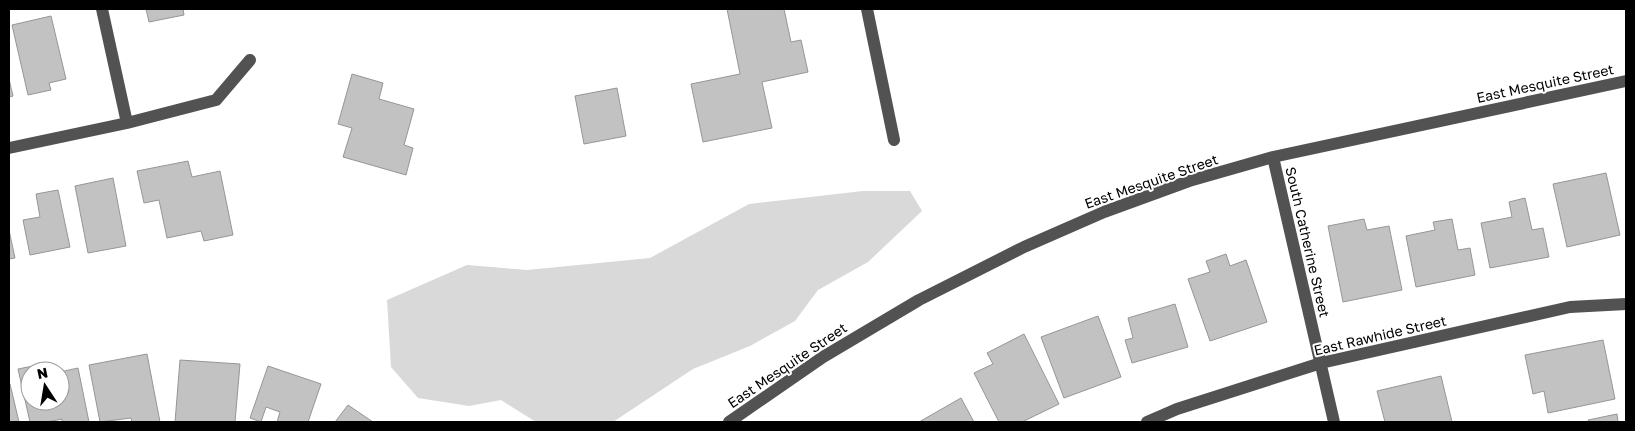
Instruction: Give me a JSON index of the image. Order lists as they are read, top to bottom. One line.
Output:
{"streets":{"street":["East Mesquite Street","South Catherine Street","East Rawhide Street"]},"crossings":[["East Mesquite Street","South Catherine Street"],["South Catherine Street","East Rawhide Street"]],"north":"top"}
